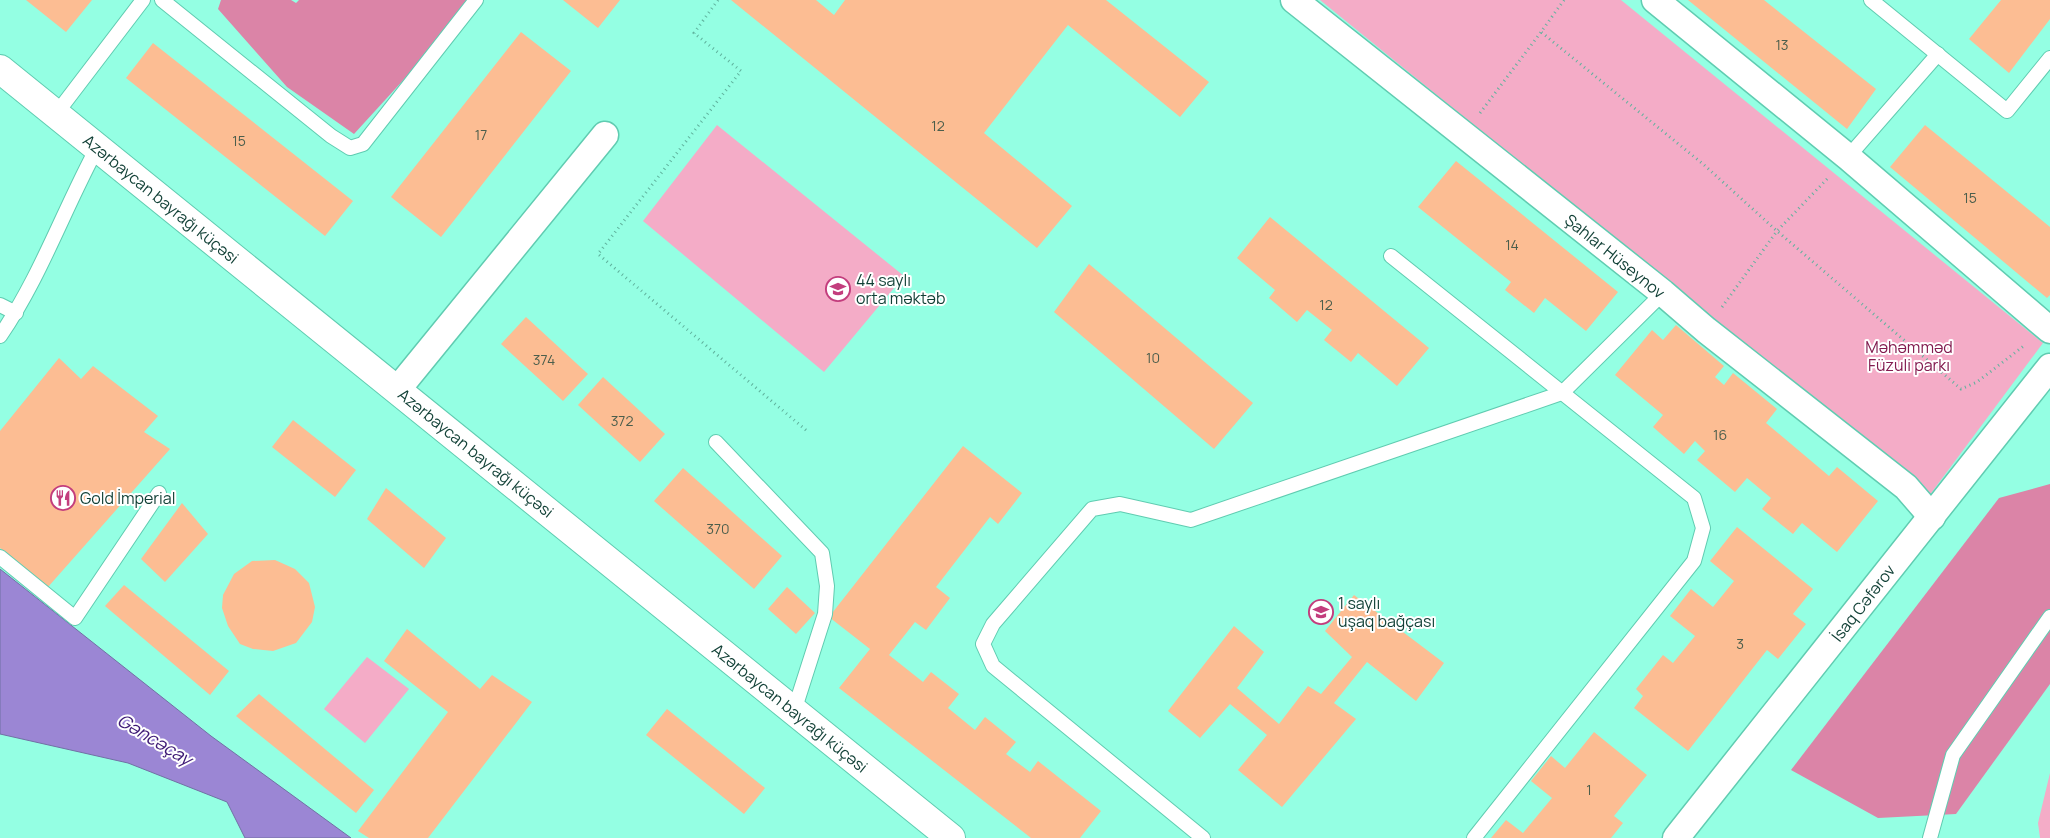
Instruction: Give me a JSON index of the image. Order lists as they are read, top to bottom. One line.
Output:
{"streets":{"street":["Azərbaycan bayrağı küçəsi","Şahlar Hüseynov","İsaq Cəfərov"]},"crossings":[["Şahlar Hüseynov","İsaq Cəfərov"]],"water":["Gəncəçay"],"parks":["Məhəmməd Füzuli parkı"],"places":{"school or university":["44 saylı orta məktəb","1 saylı uşaq bağçası"],"restaurant":["Gold İmperial"]},"house_numbers":["13","12","17","15","15","14","12","10","374","372","16","370","3","1"]}
